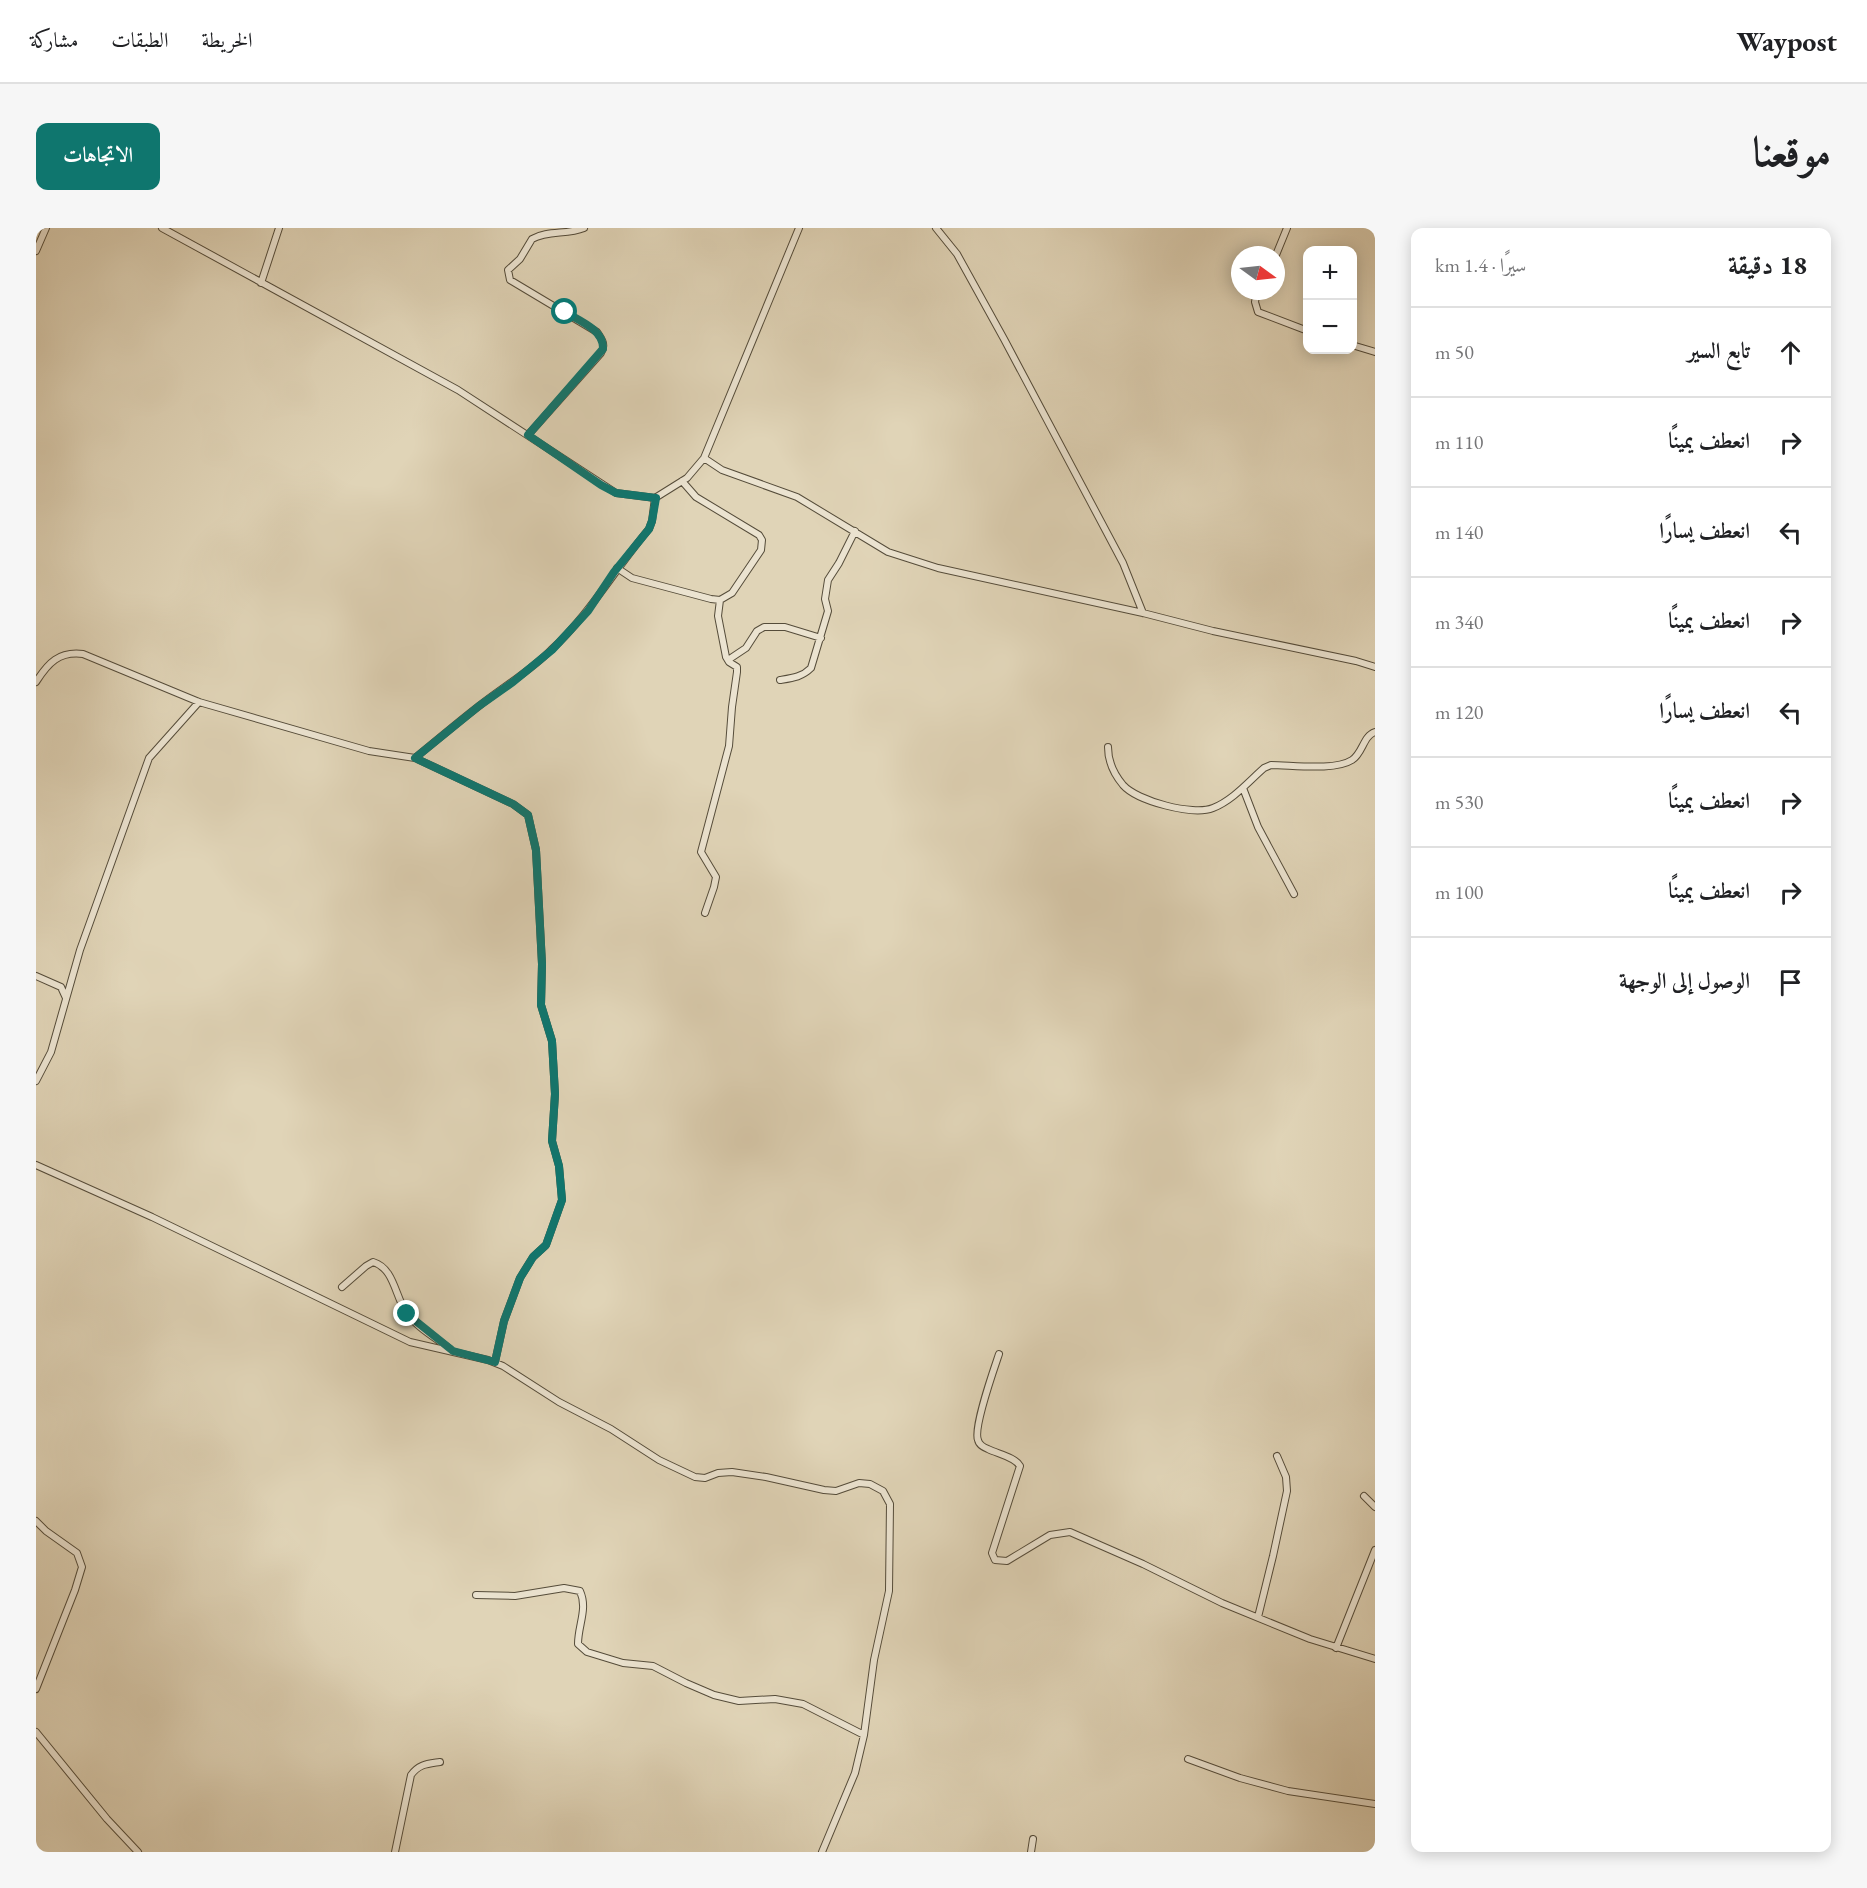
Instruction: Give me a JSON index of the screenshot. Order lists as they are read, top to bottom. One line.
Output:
{"north":"right","page":{"header":"Waypost","nav":["الخريطة","الطبقات","مشاركة"],"title":"موقعنا","buttons":"الاتجاهات","heading":["18 دقيقة","سيرًا · 1.4 km"],"map_buttons":["+","−"],"list":[["تابع السير","50 m"],["انعطف يمينًا","110 m"],["انعطف يسارًا","140 m"],["انعطف يمينًا","340 m"],["انعطف يسارًا","120 m"],["انعطف يمينًا","530 m"],["انعطف يمينًا","100 m"],"الوصول إلى الوجهة"]}}
